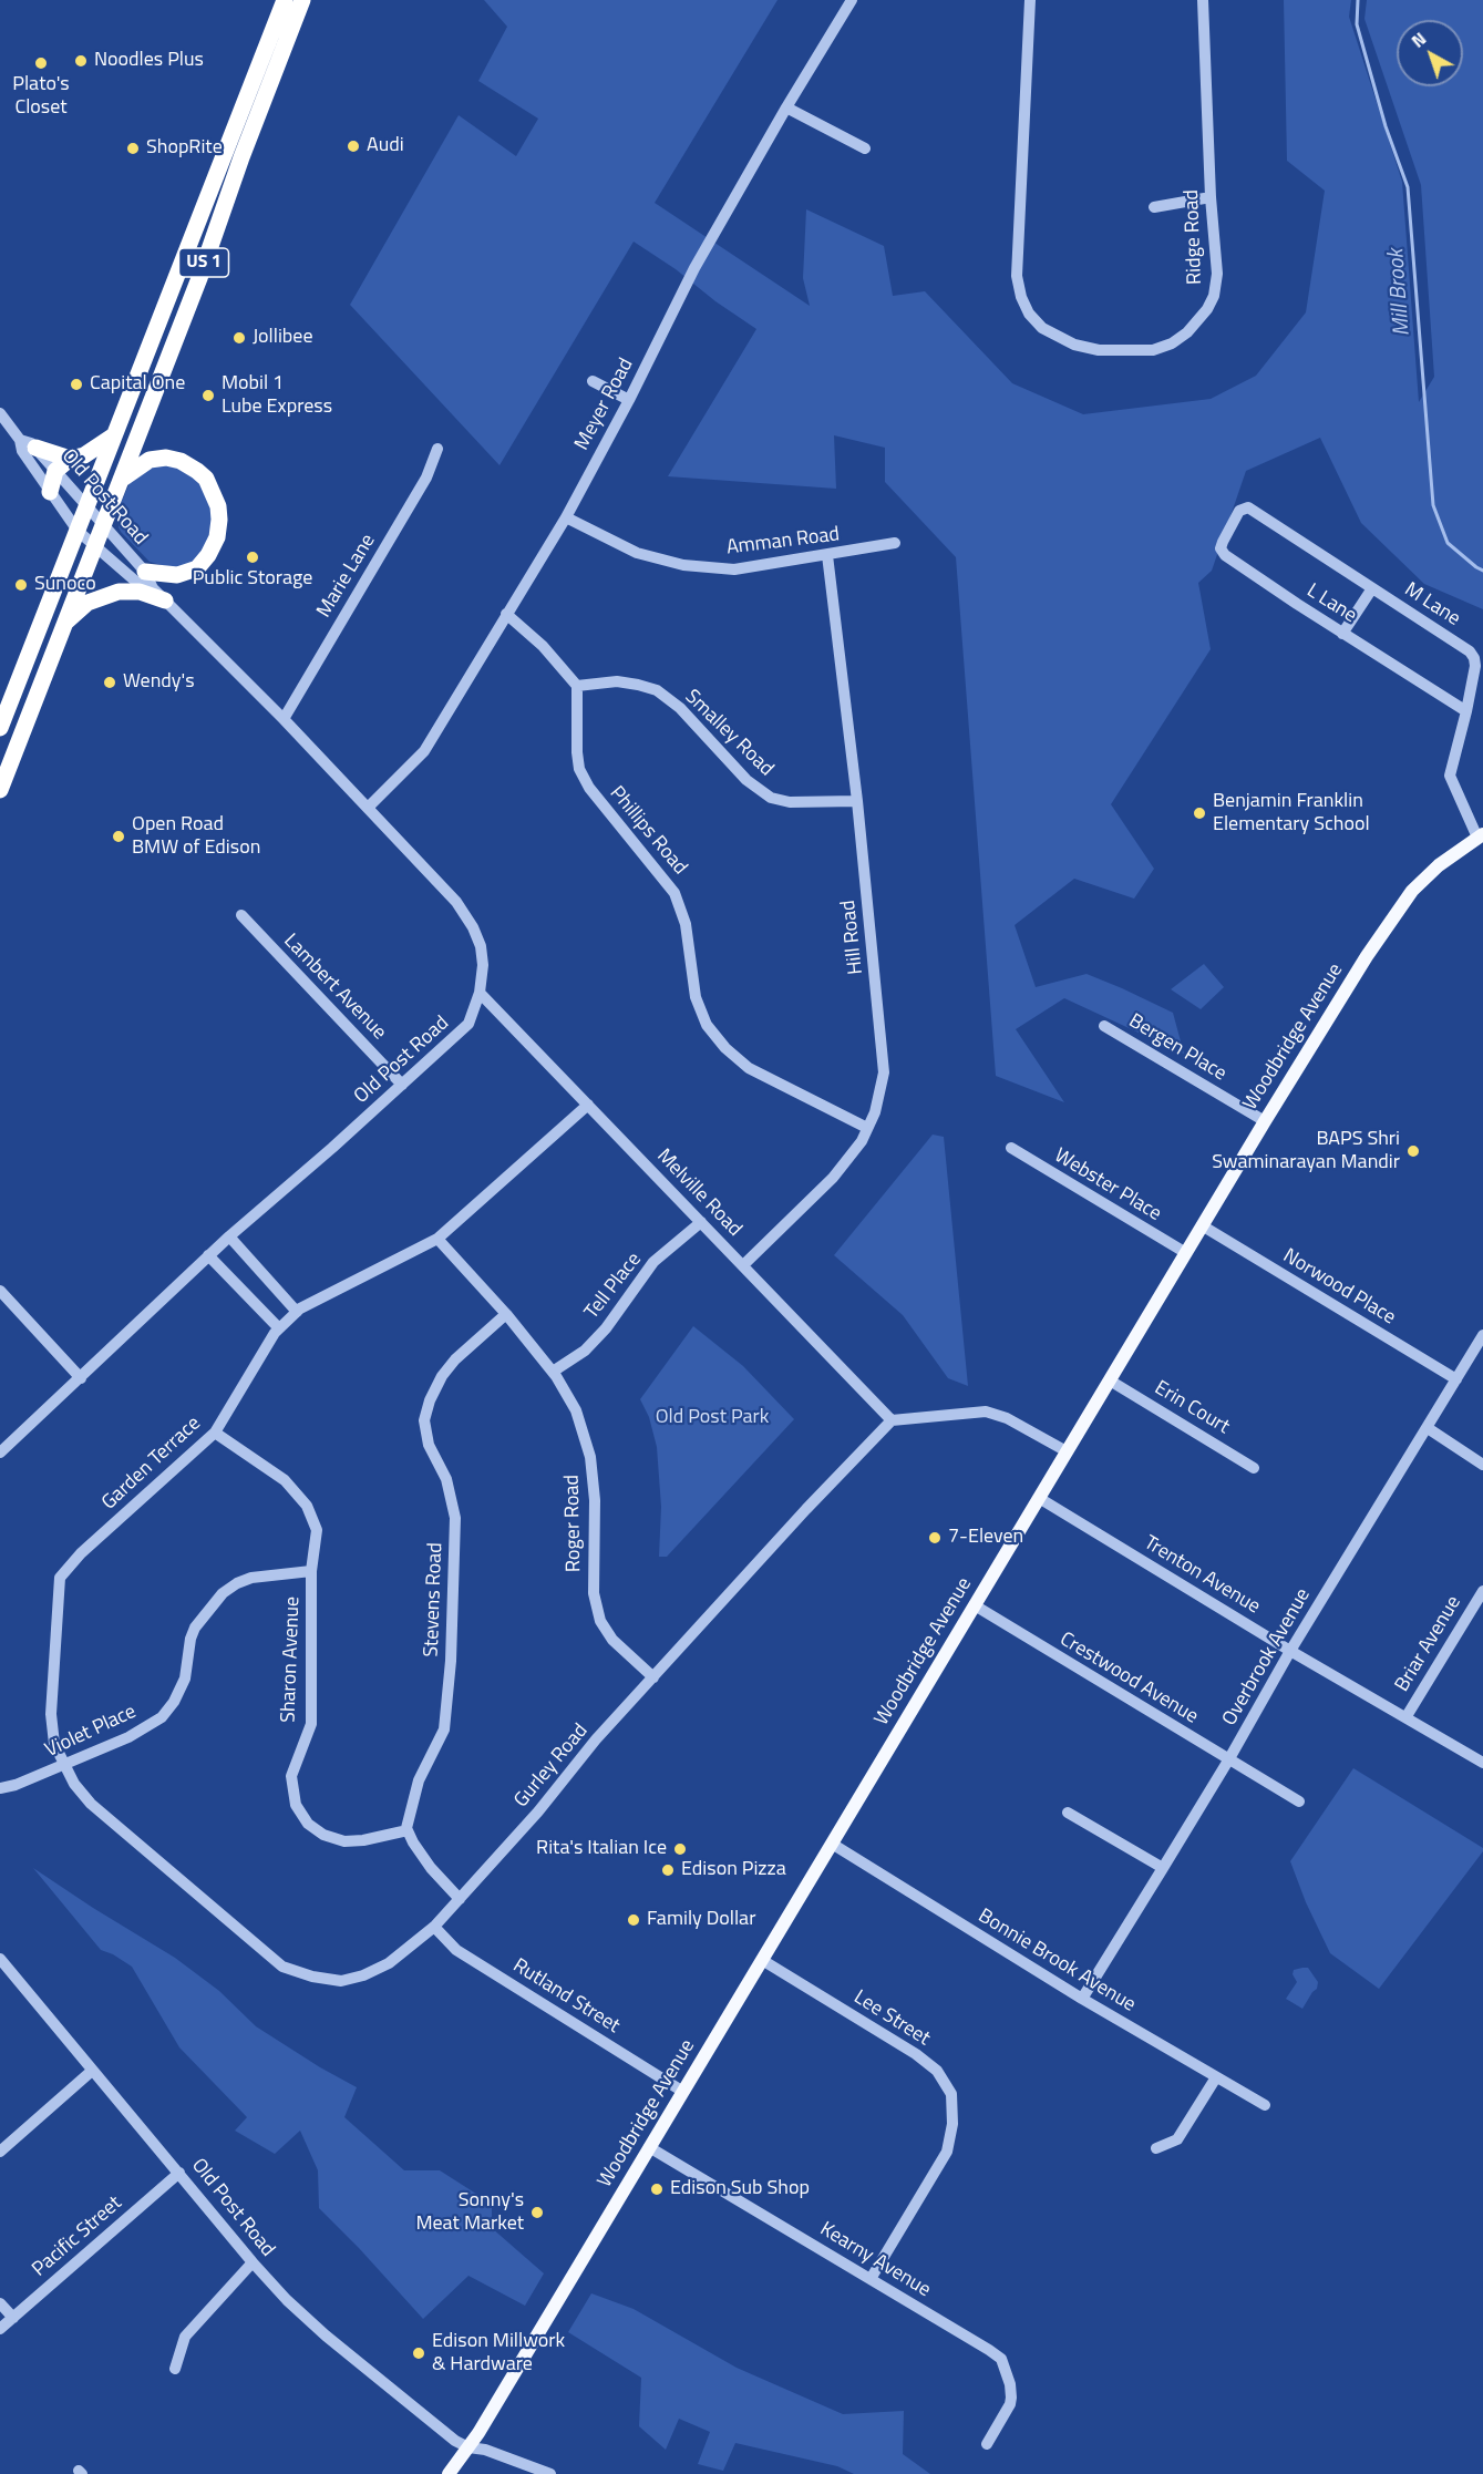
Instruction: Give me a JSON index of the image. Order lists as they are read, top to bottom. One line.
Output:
{"streets":{"highway":["US 1"],"main road":["Woodbridge Avenue"],"street":["Ridge Road","Meyer Road","Old Post Road","Amman Road","Marie Lane","L Lane","M Lane","Smalley Road","Phillips Road","Hill Road","Lambert Avenue","Bergen Place","Webster Place","Melville Road","Tell Place","Norwood Place","Erin Court","Garden Terrace","Roger Road","Trenton Avenue","Stevens Road","Briar Avenue","Overbrook Avenue","Sharon Avenue","Crestwood Avenue","Violet Place","Gurley Road","Bonnie Brook Avenue","Rutland Street","Lee Street","Pacific Street","Kearny Avenue"]},"crossings":[["US 1","Old Post Road"],["Meyer Road","Old Post Road"],["Meyer Road","Amman Road"],["Old Post Road","Marie Lane"],["Old Post Road","Lambert Avenue"],["Old Post Road","Woodbridge Avenue"],["Old Post Road","Melville Road"],["Old Post Road","Pacific Street"],["Amman Road","Hill Road"],["L Lane","M Lane"],["M Lane","Woodbridge Avenue"],["Smalley Road","Phillips Road"],["Smalley Road","Hill Road"],["Phillips Road","Hill Road"],["Hill Road","Melville Road"],["Woodbridge Avenue","Bergen Place"],["Woodbridge Avenue","Webster Place"],["Woodbridge Avenue","Norwood Place"],["Woodbridge Avenue","Erin Court"],["Woodbridge Avenue","Trenton Avenue"],["Woodbridge Avenue","Crestwood Avenue"],["Woodbridge Avenue","Bonnie Brook Avenue"],["Woodbridge Avenue","Rutland Street"],["Woodbridge Avenue","Lee Street"],["Woodbridge Avenue","Kearny Avenue"],["Melville Road","Tell Place"],["Melville Road","Garden Terrace"],["Melville Road","Gurley Road"],["Tell Place","Roger Road"],["Norwood Place","Overbrook Avenue"],["Garden Terrace","Roger Road"],["Garden Terrace","Sharon Avenue"],["Garden Terrace","Violet Place"],["Garden Terrace","Gurley Road"],["Roger Road","Stevens Road"],["Roger Road","Gurley Road"],["Trenton Avenue","Briar Avenue"],["Trenton Avenue","Overbrook Avenue"],["Stevens Road","Sharon Avenue"],["Overbrook Avenue","Crestwood Avenue"],["Overbrook Avenue","Bonnie Brook Avenue"],["Sharon Avenue","Violet Place"],["Violet Place","Gurley Road"],["Gurley Road","Rutland Street"],["Lee Street","Kearny Avenue"]],"water":["Mill Brook"],"parks":["Old Post Park"],"places":["Noodles Plus","Plato's Closet","Audi","ShopRite","Jollibee","Capital One","Mobil 1 Lube Express","Public Storage","Sunoco","Wendy's","Benjamin Franklin Elementary School","Open Road BMW of Edison","BAPS Shri Swaminarayan Mandir","7-Eleven","Rita's Italian Ice","Edison Pizza","Family Dollar","Edison Sub Shop","Sonny's Meat Market","Edison Millwork & Hardware"],"north":"top left"}
